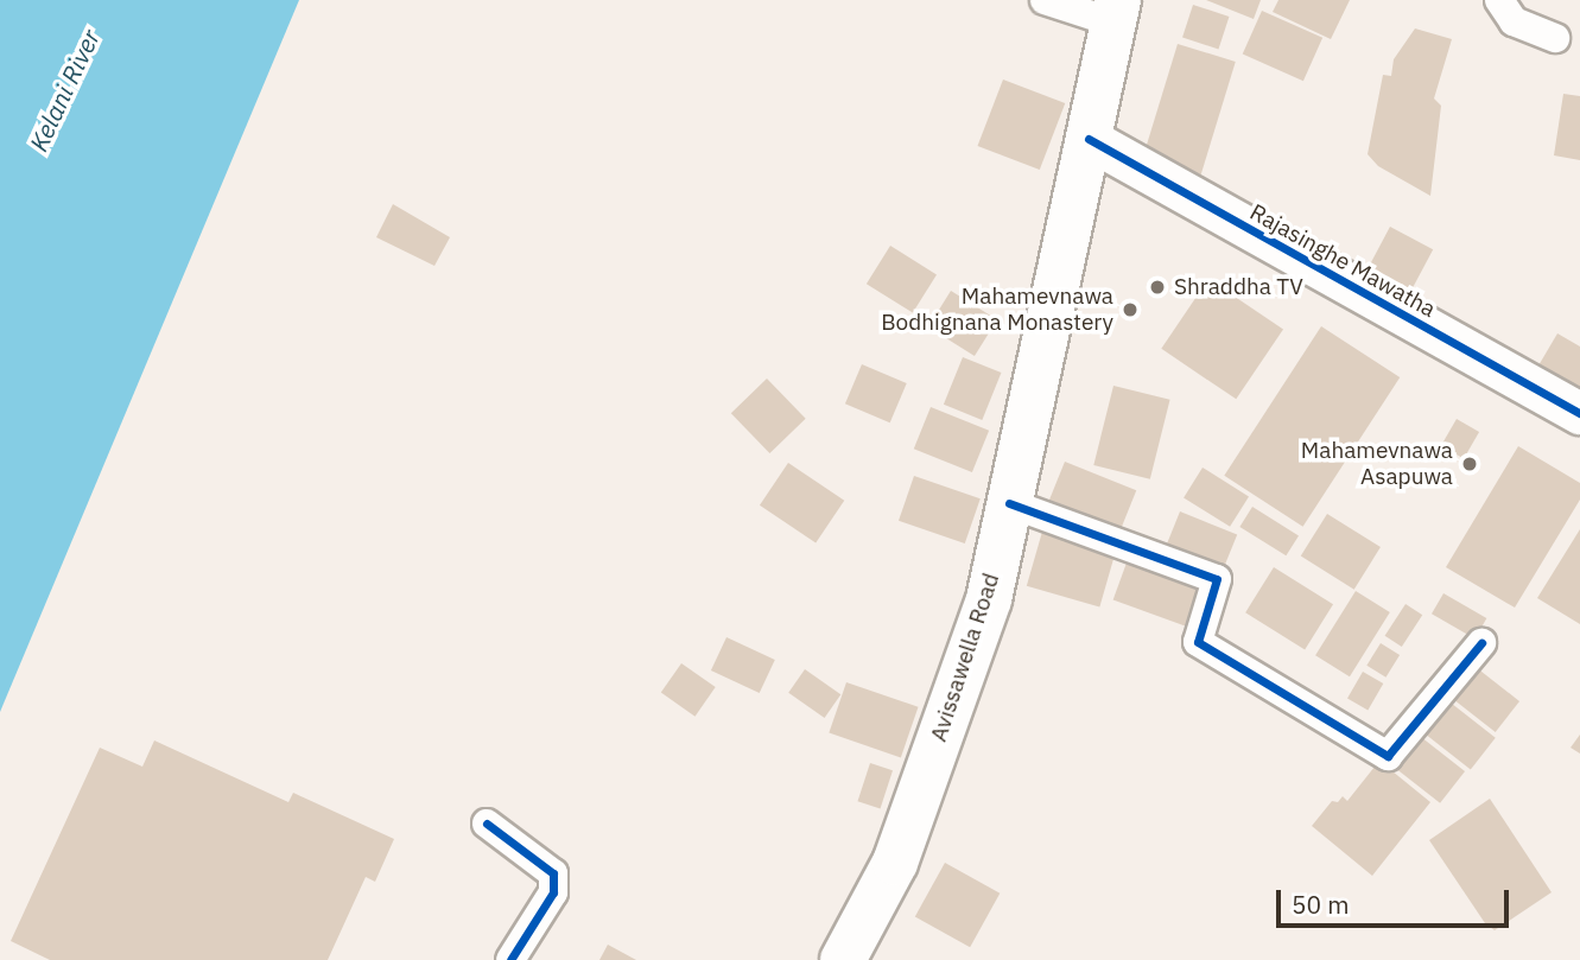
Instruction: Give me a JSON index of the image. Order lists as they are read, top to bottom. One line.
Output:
{"streets":{"main road":["Avissawella Road"],"street":["Rajasinghe Mawatha"]},"crossings":[["Rajasinghe Mawatha","Avissawella Road"]],"water":["Kelani River"],"places":["Shraddha TV","Mahamevnawa Bodhignana Monastery","Mahamevnawa Asapuwa"],"scale_bar":"50 m"}
